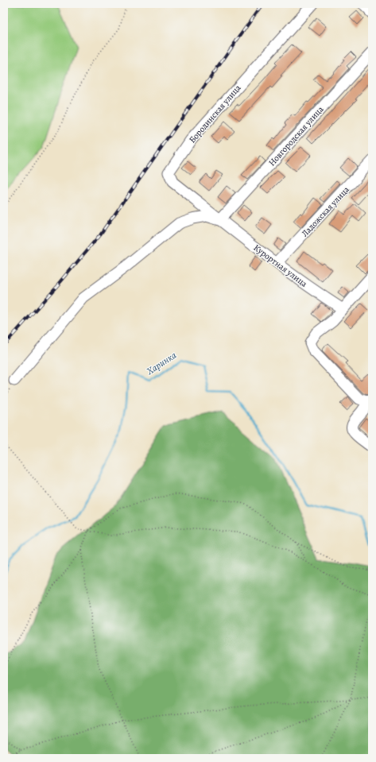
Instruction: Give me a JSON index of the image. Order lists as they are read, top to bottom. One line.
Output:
{"streets":{"street":["Бородинская улица","Новгородская улица","Ладожская улица","Курортная улица"]},"crossings":[["Бородинская улица","Новгородская улица"],["Бородинская улица","Курортная улица"],["Новгородская улица","Курортная улица"],["Ладожская улица","Курортная улица"]],"water":["Харинка"]}
